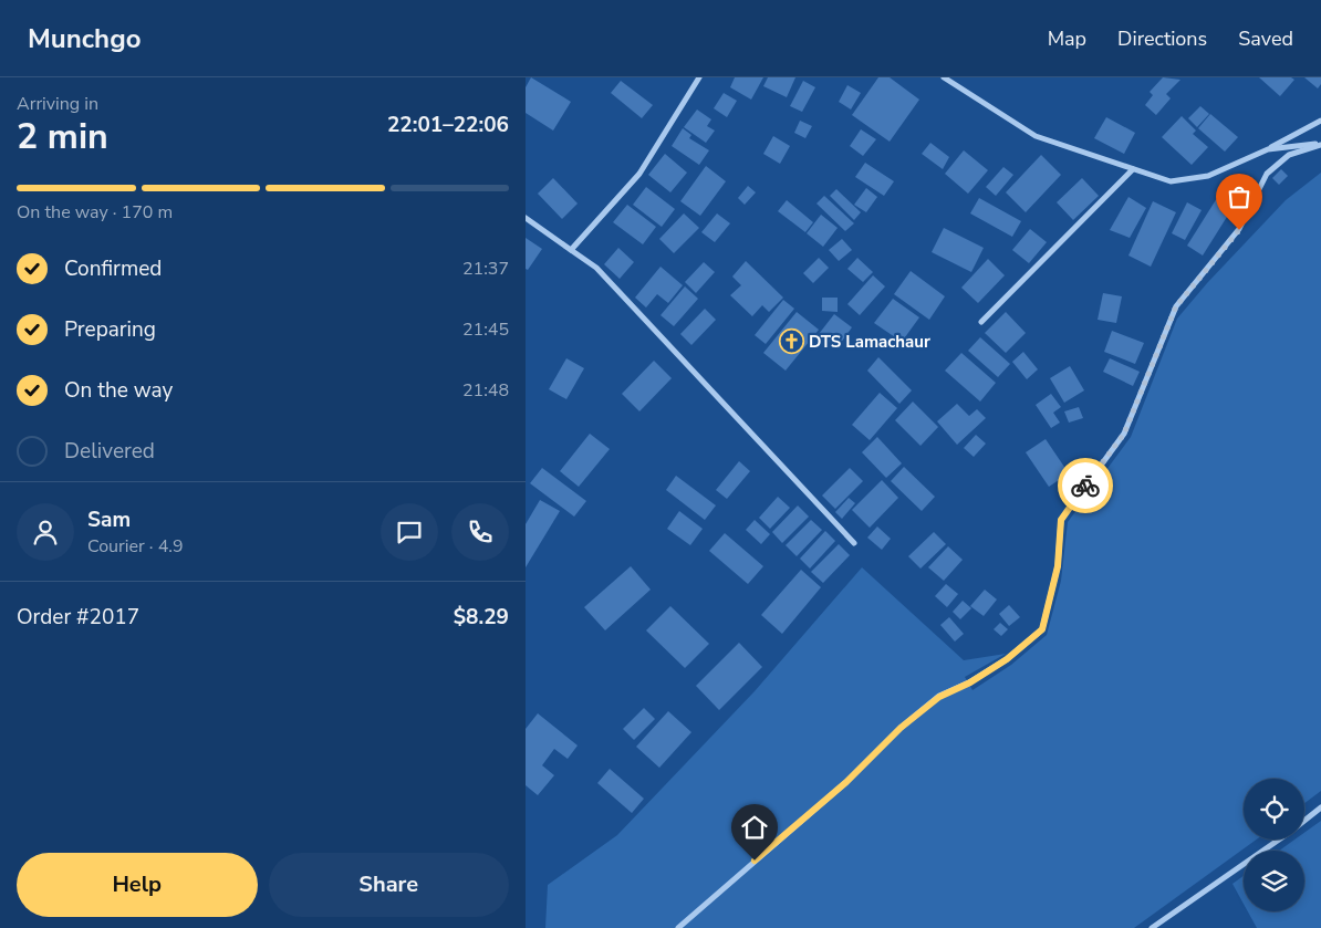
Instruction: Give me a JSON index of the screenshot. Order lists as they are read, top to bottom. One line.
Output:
{"places":{"church":["DTS Lamachaur"]},"page":{"header":"Munchgo","nav":["Map","Directions","Saved"],"heading":["2 min","Arriving in","22:01–22:06"],"panel":["Sam","Courier · 4.9","Order #2017","$8.29"],"bar":"On the way · 170 m","list":[["Confirmed","21:37"],["Preparing","21:45"],["On the way","21:48"],"Delivered"],"buttons":["Help","Share"]}}
